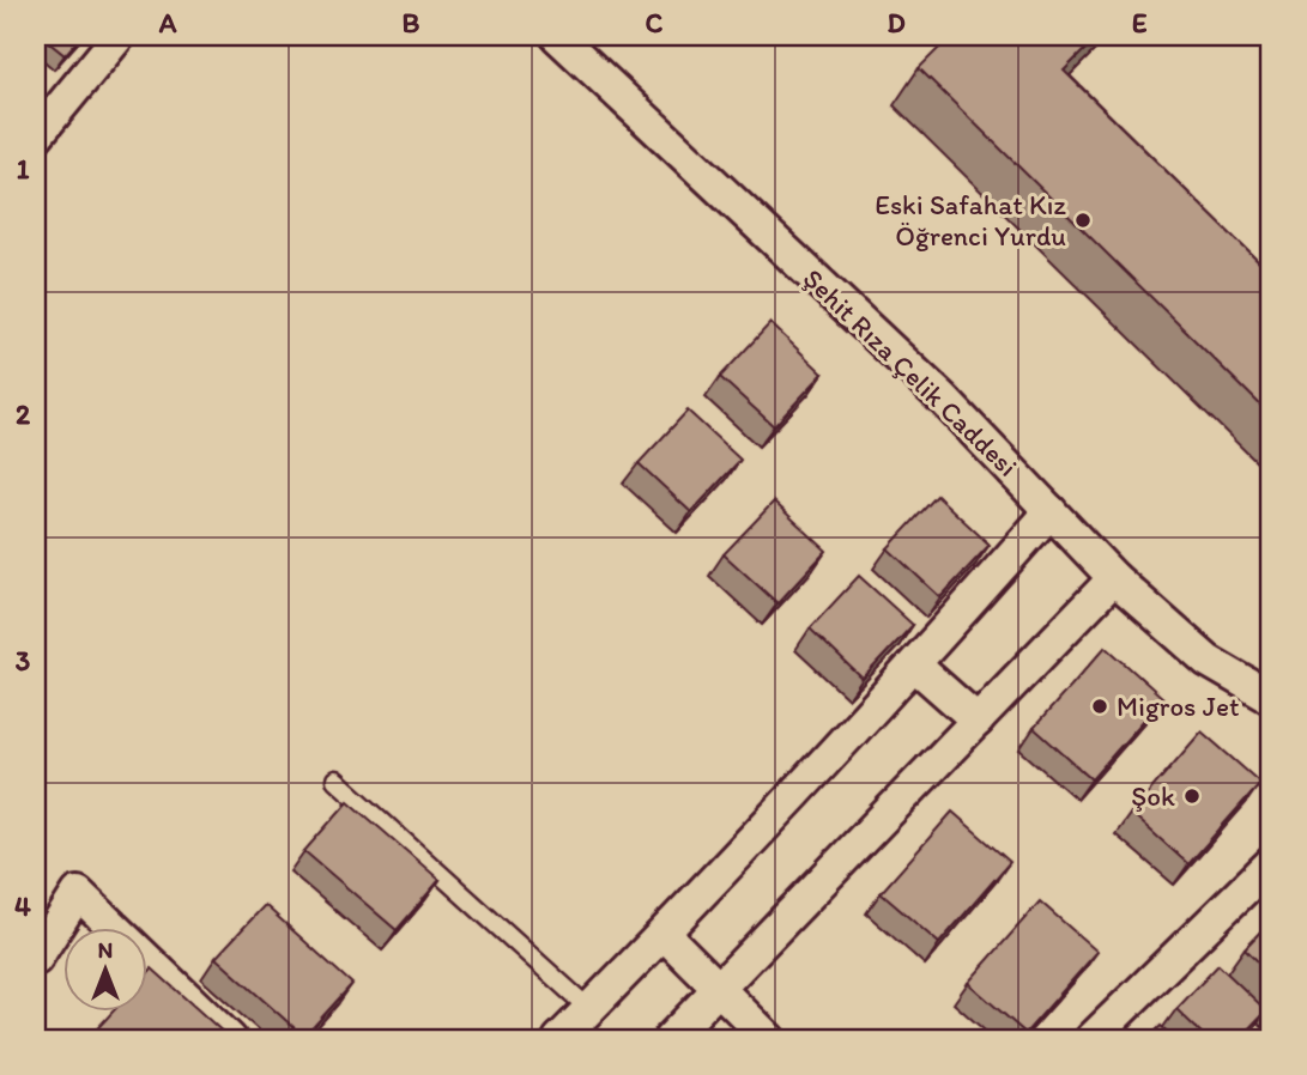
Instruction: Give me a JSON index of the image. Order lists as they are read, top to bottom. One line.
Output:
{"streets":{"street":["Şehit Rıza Çelik Caddesi"]},"places":["Eski Safahat Kız Öğrenci Yurdu","Migros Jet","Şok"],"north":"top","grid":{"columns":["A","B","C","D","E"],"rows":["1","2","3","4"]}}
